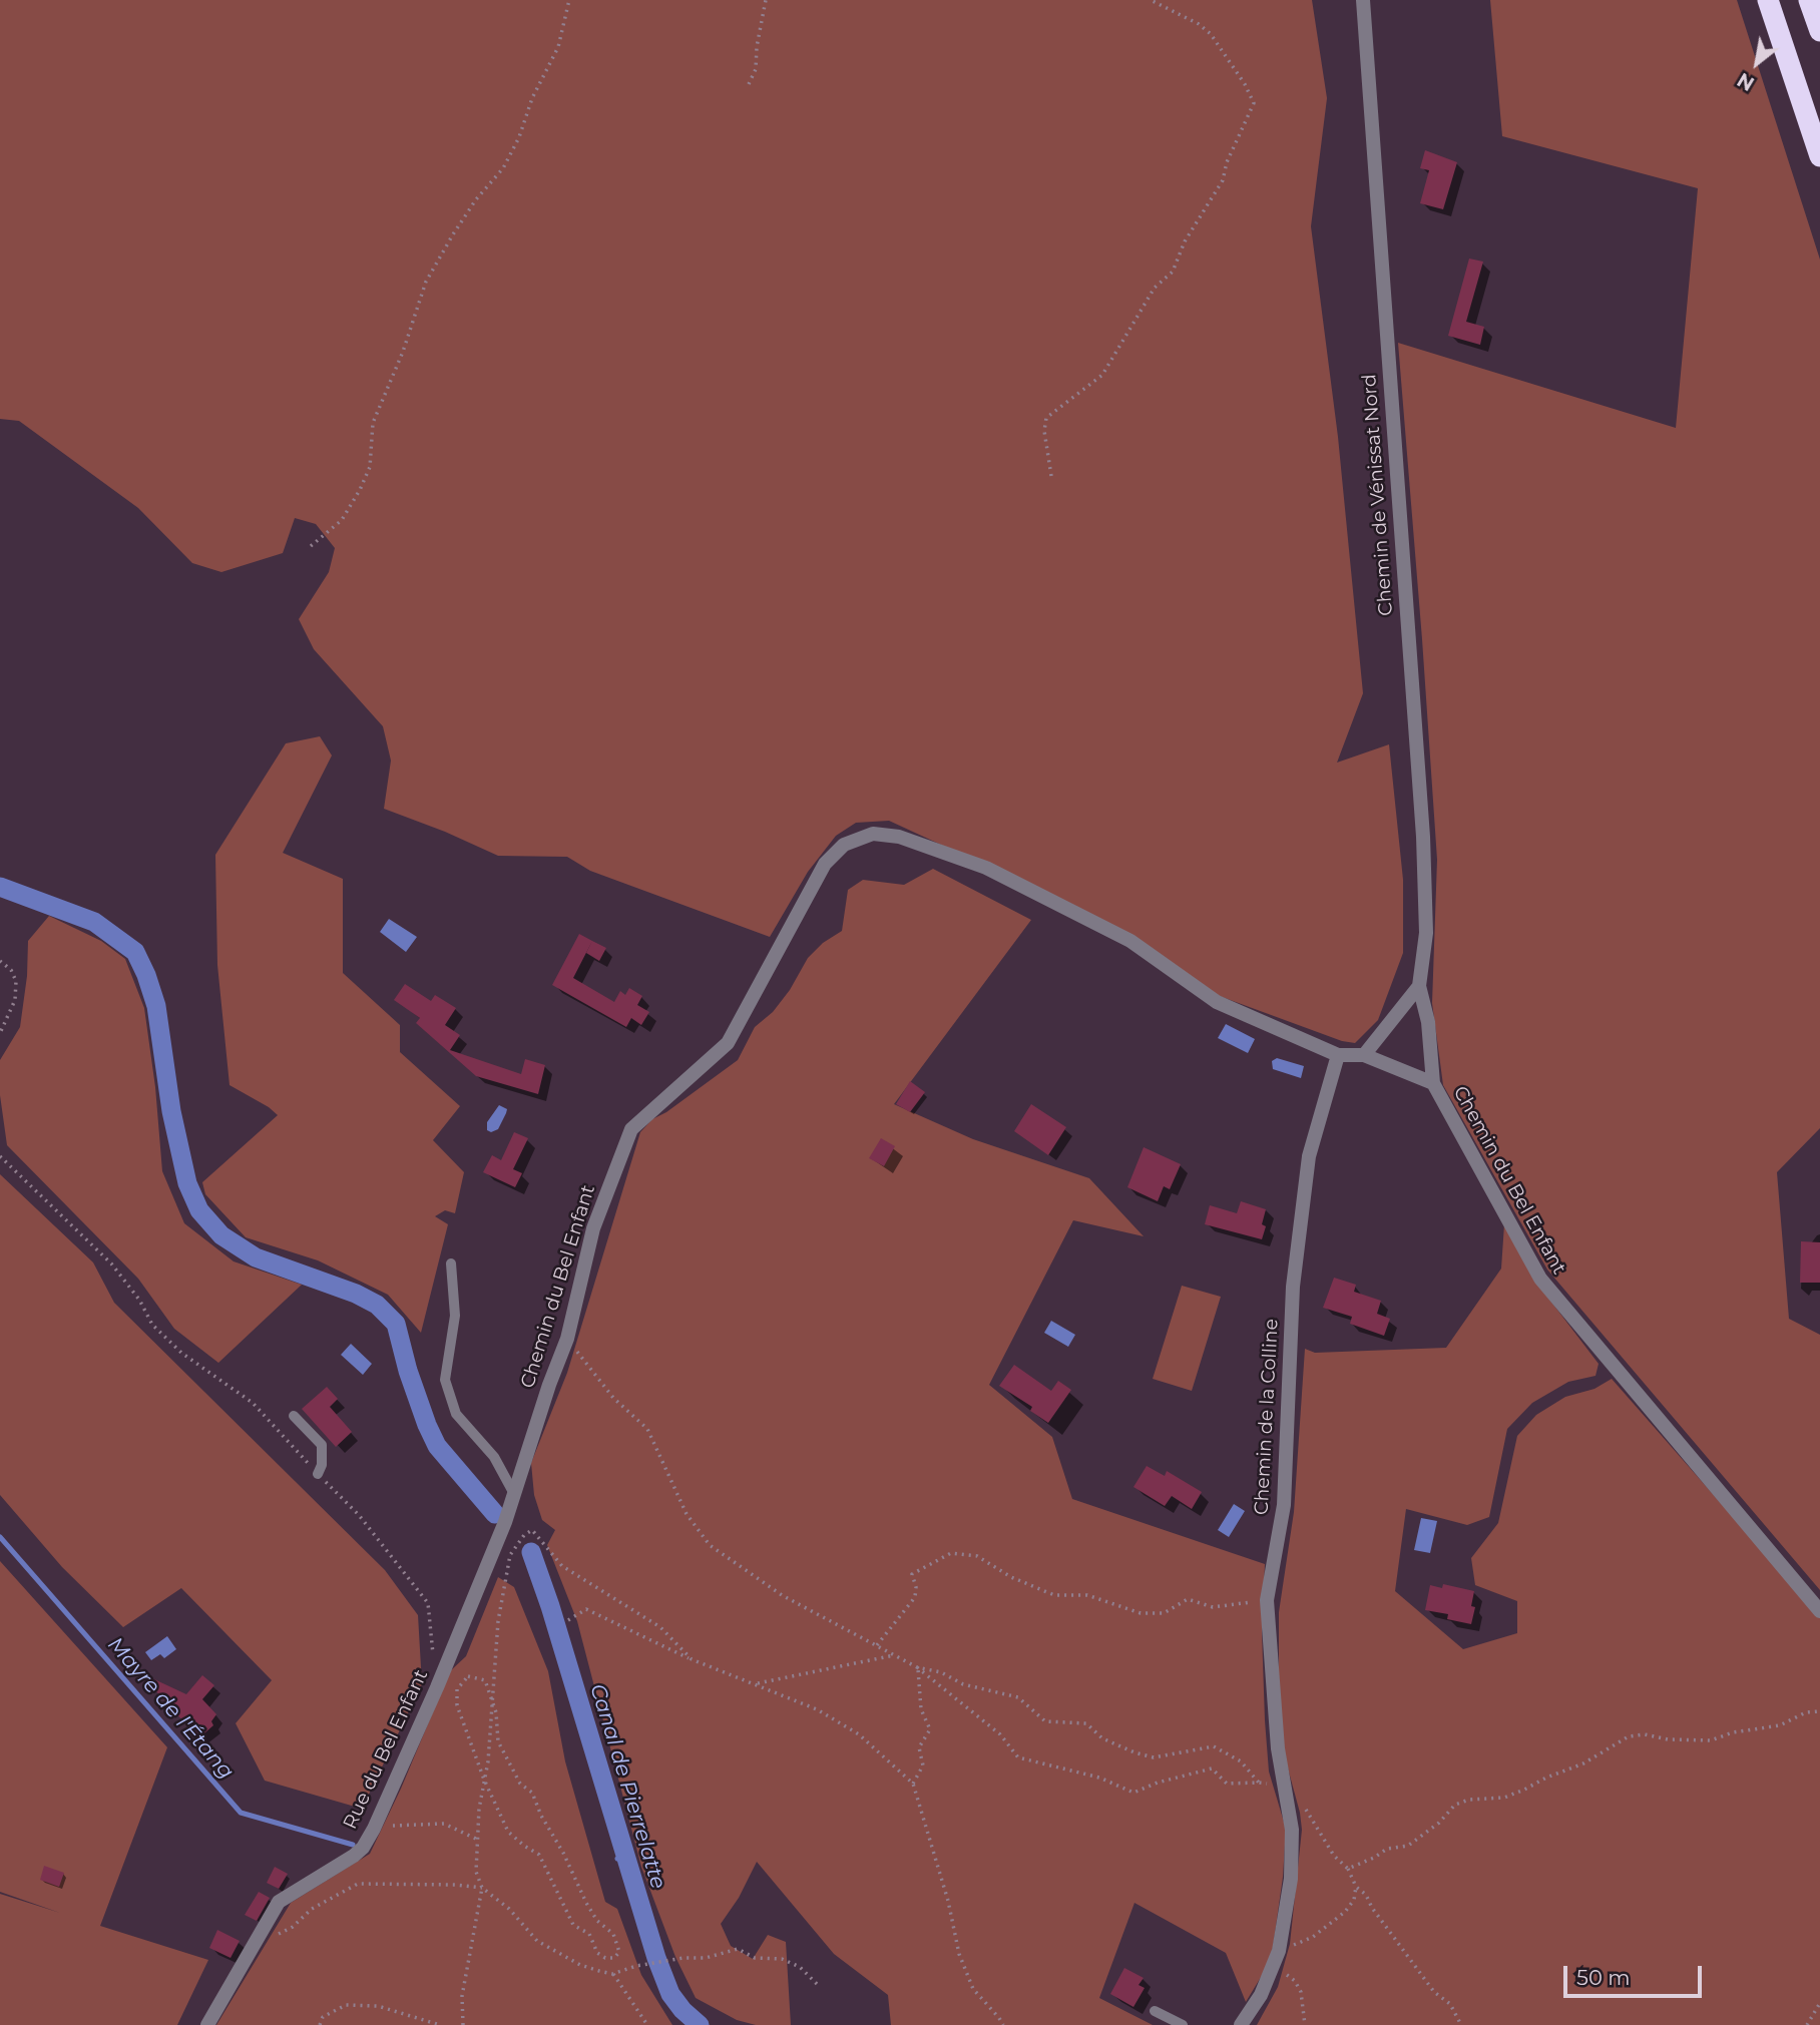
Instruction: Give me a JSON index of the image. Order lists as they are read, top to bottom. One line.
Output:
{"streets":{"street":["Chemin de Vénissat Nord","Chemin du Bel Enfant","Chemin de la Colline","Rue du Bel Enfant"]},"crossings":[["Chemin de Vénissat Nord","Chemin du Bel Enfant"],["Chemin du Bel Enfant","Chemin de la Colline"],["Chemin du Bel Enfant","Rue du Bel Enfant"]],"water":["Mayre de l'Étang","Canal de Pierrelatte"],"scale_bar":"50 m","north":"bottom left"}
